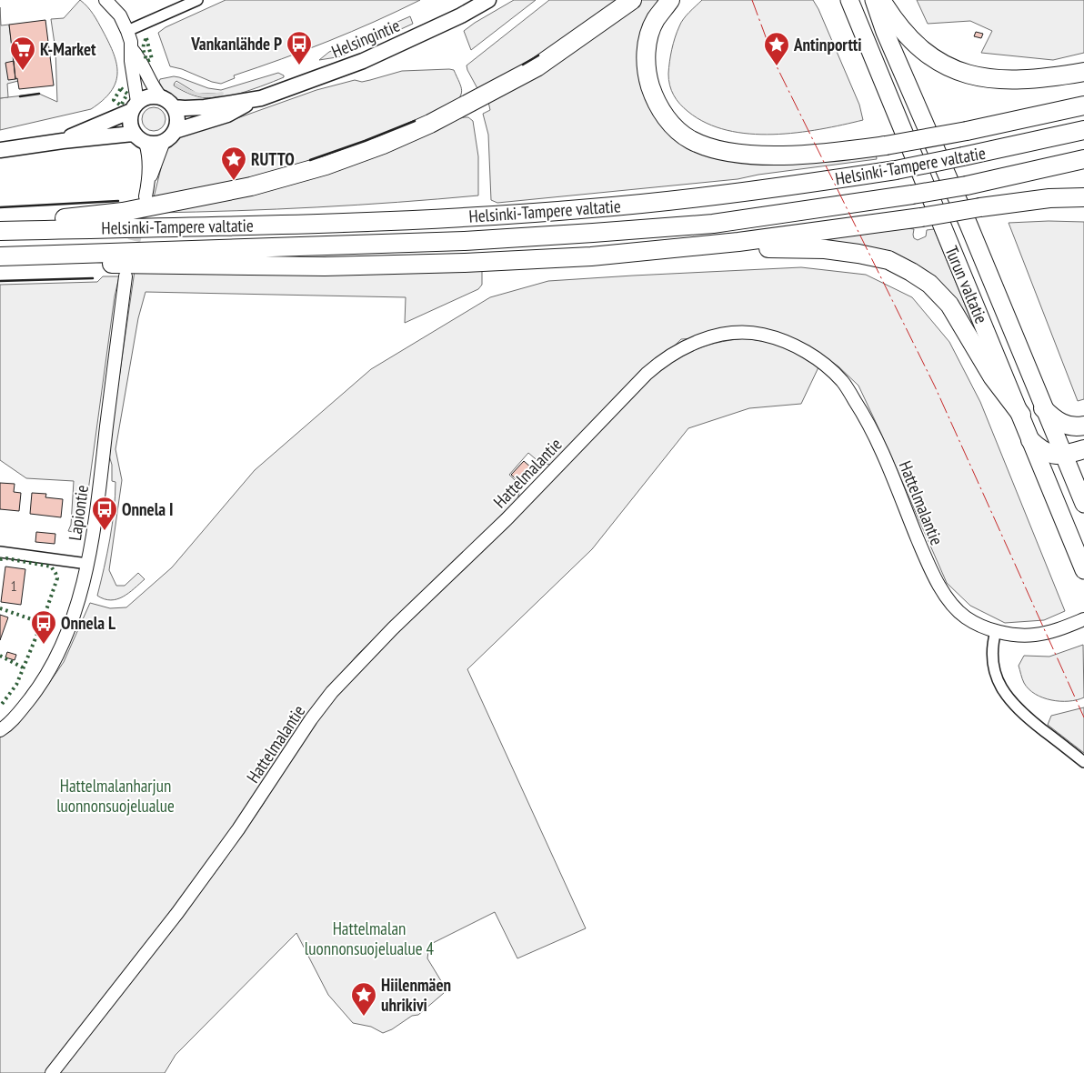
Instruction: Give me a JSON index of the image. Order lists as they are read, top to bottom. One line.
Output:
{"streets":{"highway":["Helsinki-Tampere valtatie","Turun valtatie"],"main road":["Helsingintie"],"street":["Hattelmalantie","Lapiontie"]},"parks":["Hattelmalanharjun luonnonsuojelualue","Hattelmalan luonnonsuojelualue 4"],"places":{"bus stop":["Vankanlähde P","Onnela I","Onnela L"],"place":["Antinportti","RUTTO","Hiilenmäen uhrikivi"],"supermarket":["K-Market"]},"house_numbers":["1"]}
